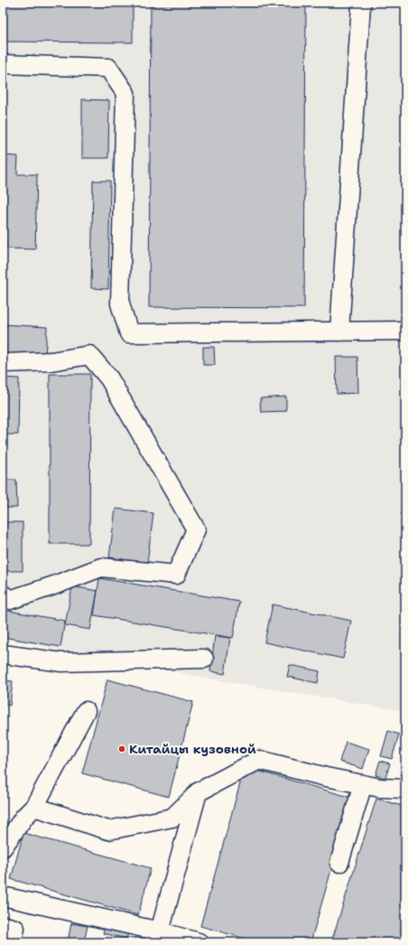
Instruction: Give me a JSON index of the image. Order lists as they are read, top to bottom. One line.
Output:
{"places":["Китайцы кузовной"]}
